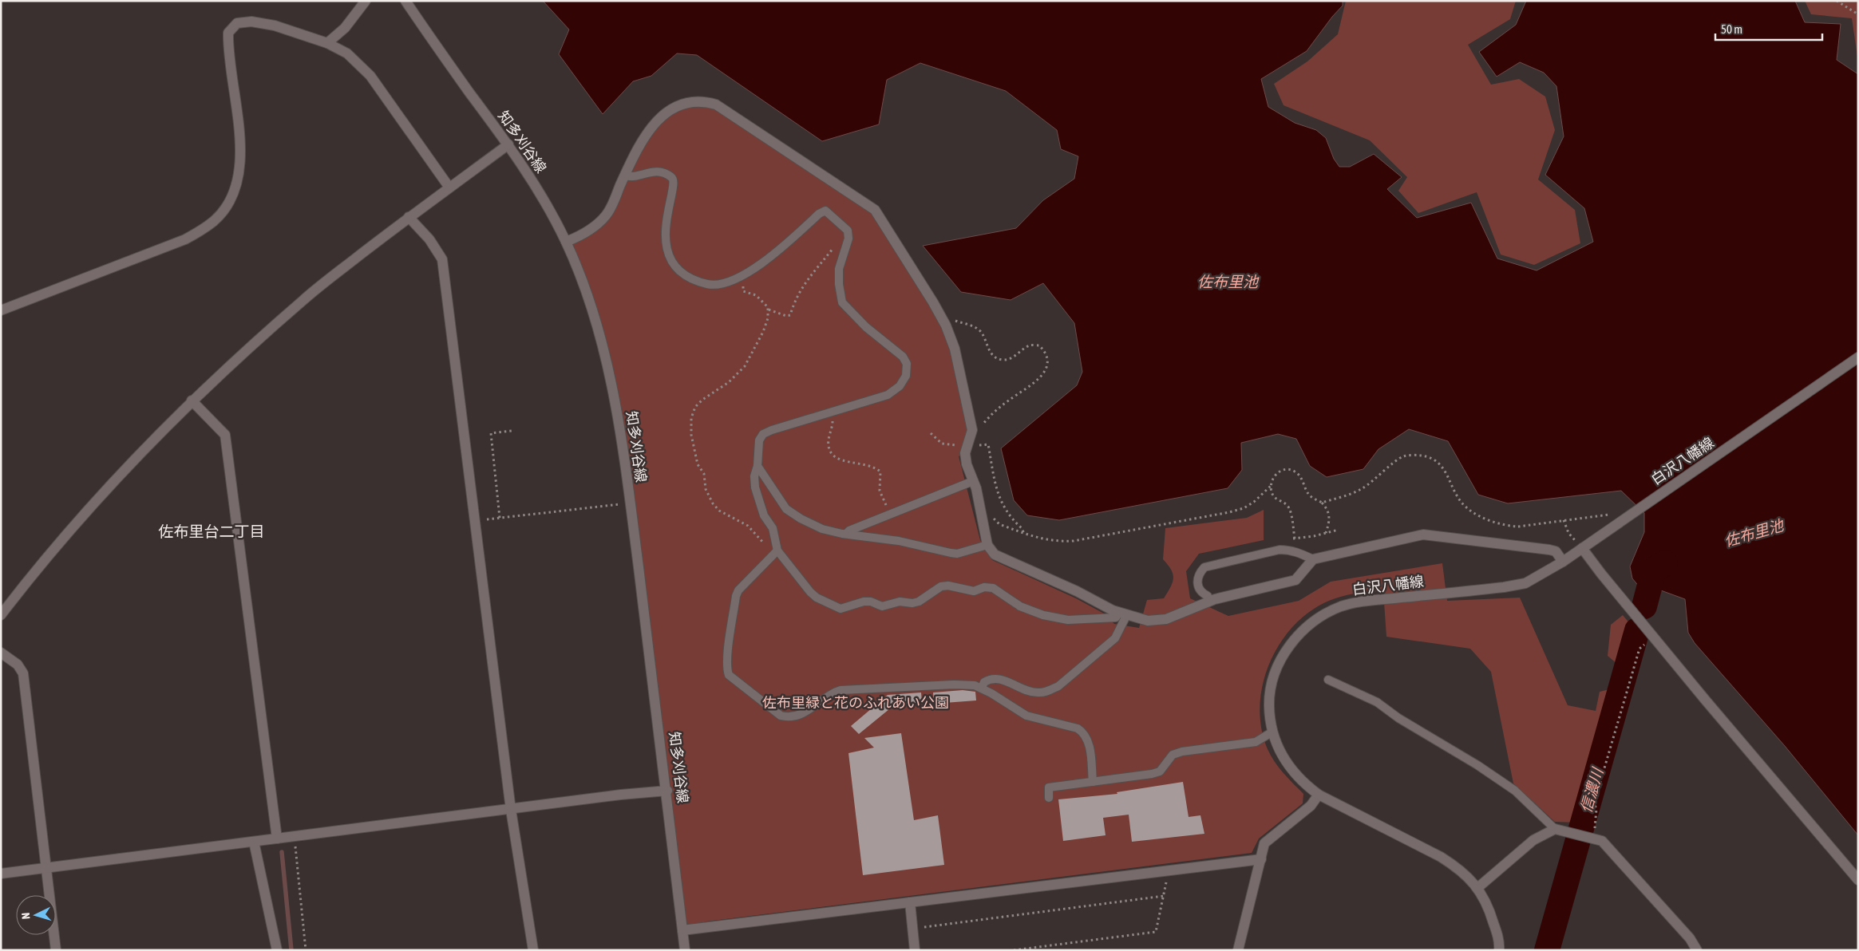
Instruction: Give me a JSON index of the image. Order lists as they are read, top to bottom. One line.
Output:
{"streets":{"street":["知多刈谷線","白沢八幡線"]},"districts":["佐布里台二丁目"],"water":["佐布里池","信濃川"],"parks":["佐布里緑と花のふれあい公園"],"scale_bar":"50 m","north":"left"}
